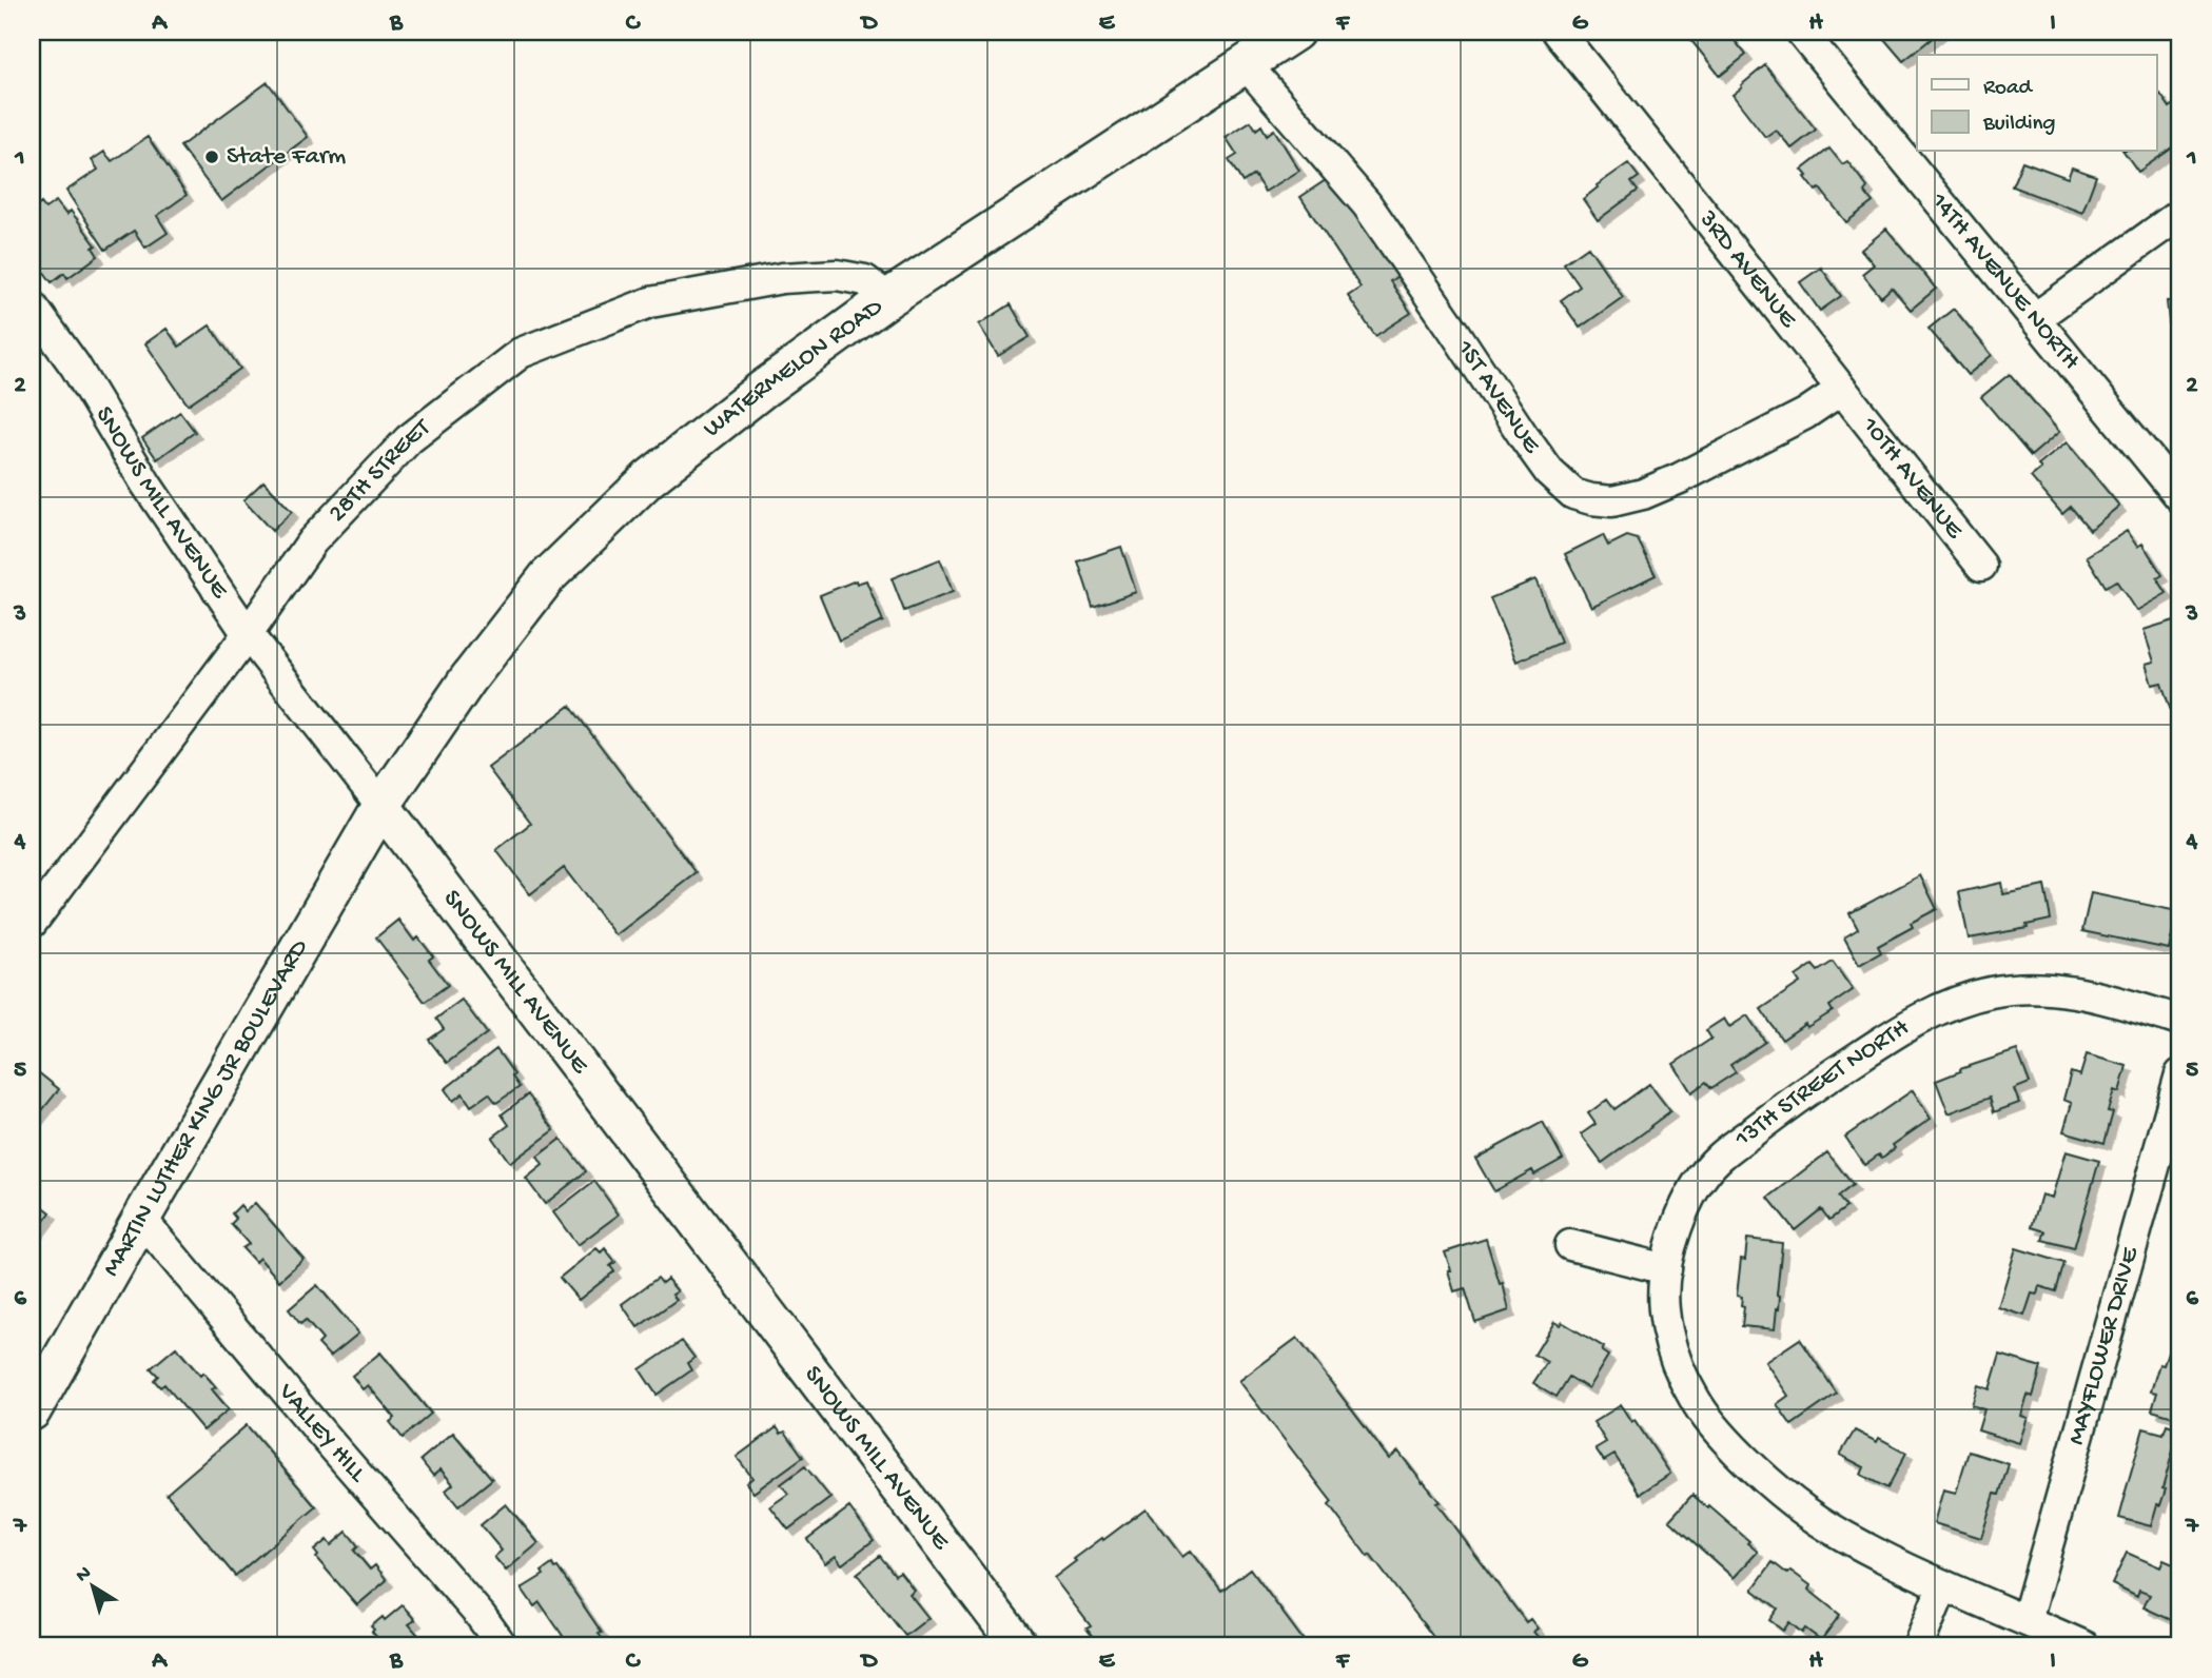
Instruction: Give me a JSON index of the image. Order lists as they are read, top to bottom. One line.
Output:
{"streets":{"main road":["WATERMELON ROAD","SNOWS MILL AVENUE","MARTIN LUTHER KING JR BOULEVARD"],"street":["3RD AVENUE","14TH AVENUE NORTH","1ST AVENUE","28TH STREET","10TH AVENUE","13TH STREET NORTH","MAYFLOWER DRIVE","VALLEY HILL"]},"crossings":[["3RD AVENUE","1ST AVENUE"],["3RD AVENUE","10TH AVENUE"],["WATERMELON ROAD","1ST AVENUE"],["WATERMELON ROAD","28TH STREET"],["WATERMELON ROAD","SNOWS MILL AVENUE"],["WATERMELON ROAD","MARTIN LUTHER KING JR BOULEVARD"],["1ST AVENUE","10TH AVENUE"],["28TH STREET","SNOWS MILL AVENUE"],["SNOWS MILL AVENUE","MARTIN LUTHER KING JR BOULEVARD"],["13TH STREET NORTH","MAYFLOWER DRIVE"],["MARTIN LUTHER KING JR BOULEVARD","VALLEY HILL"]],"places":["State Farm"],"legend":["Road","Building"],"north":"top left","grid":{"columns":["A","B","C","D","E","F","G","H","I"],"rows":["1","2","3","4","5","6","7"]}}
